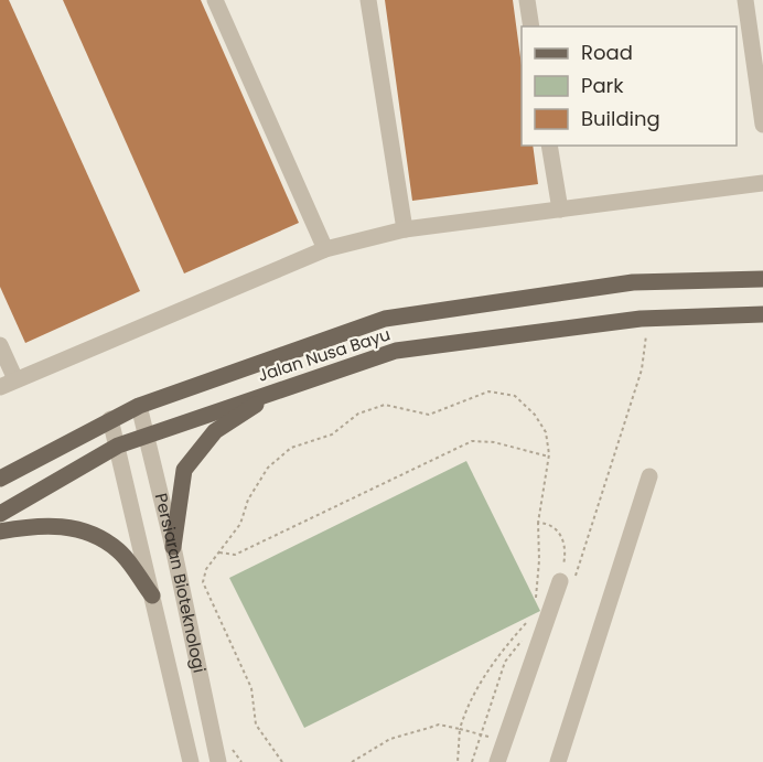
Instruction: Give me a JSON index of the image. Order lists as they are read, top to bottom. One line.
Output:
{"streets":{"main road":["Jalan Nusa Bayu"],"street":["Persiaran Bioteknologi"]},"crossings":[["Jalan Nusa Bayu","Persiaran Bioteknologi"]],"legend":["Road","Park","Building"]}
